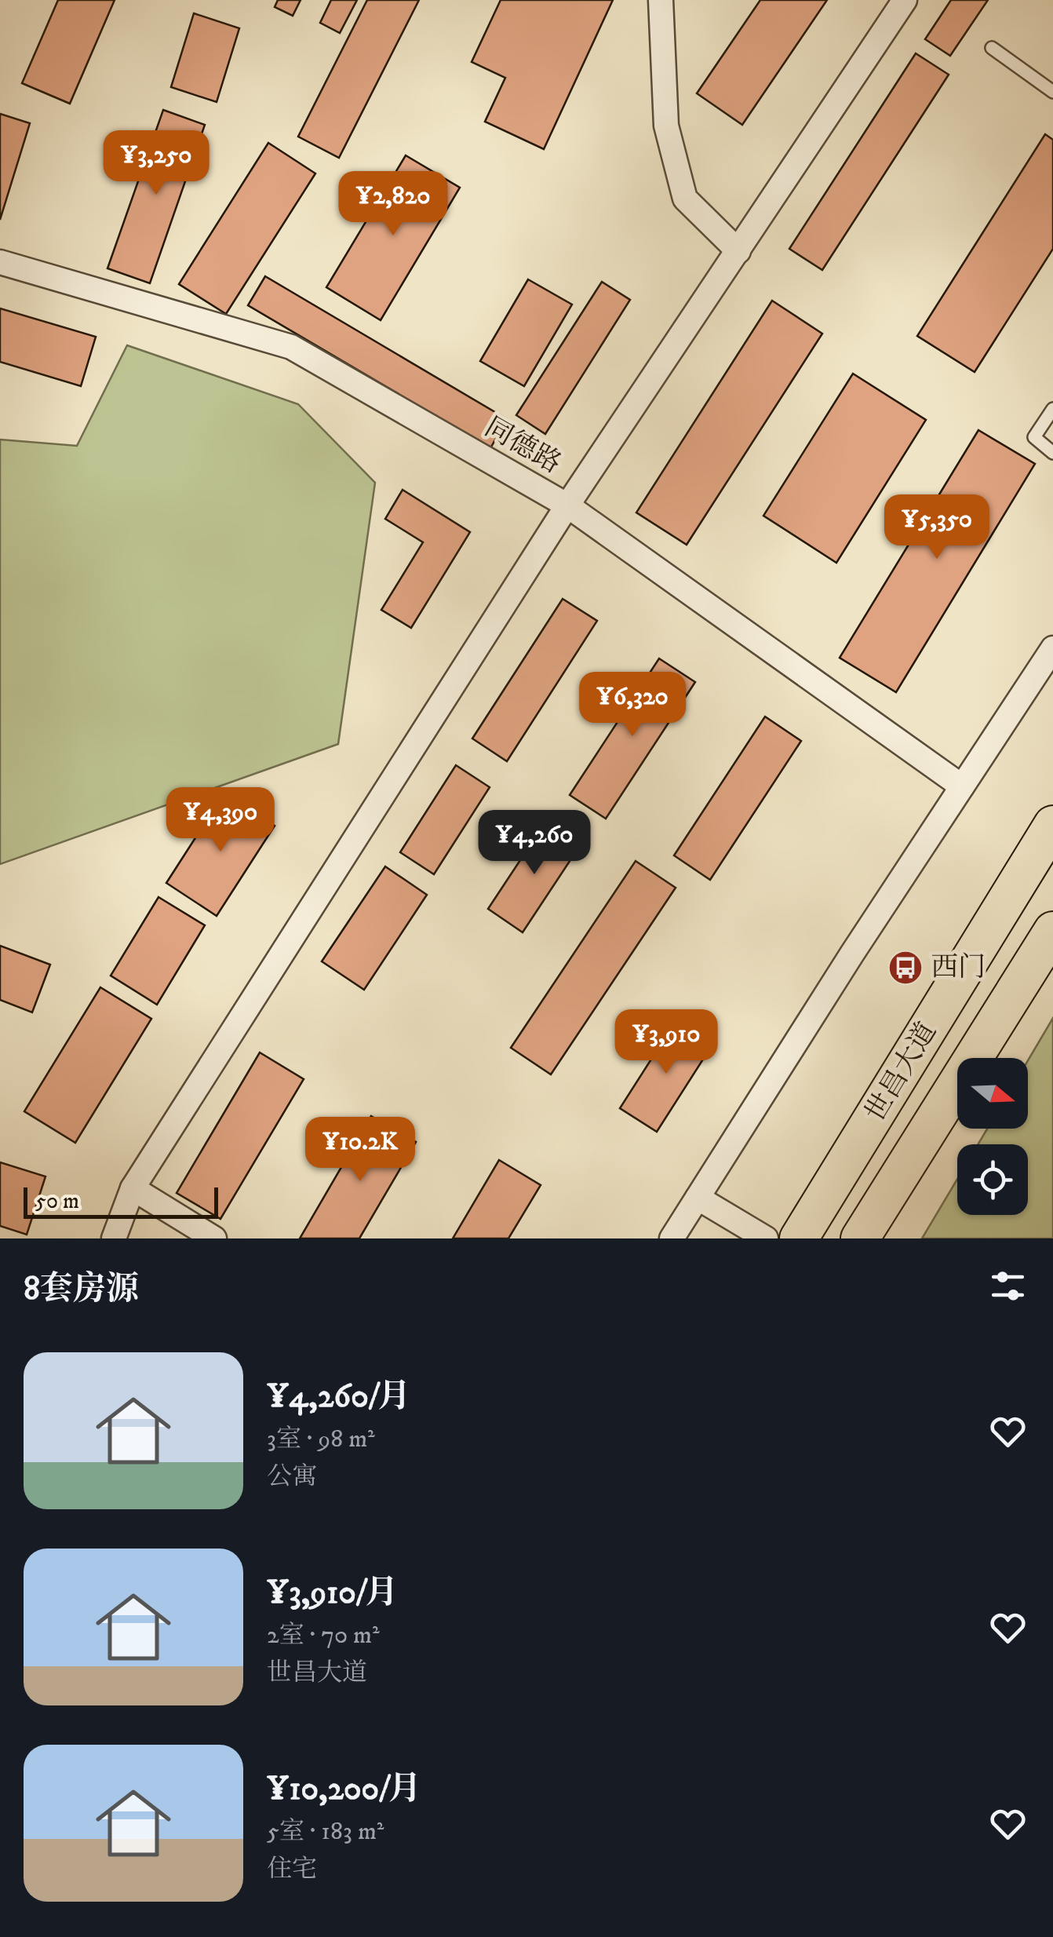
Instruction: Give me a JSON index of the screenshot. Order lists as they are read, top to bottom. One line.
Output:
{"streets":{"main road":["世昌大道"],"street":["同德路"]},"places":{"bus stop":["西门"]},"scale_bar":"50 m","north":"right","page":{"price":["¥3,250","¥2,820","¥5,350","¥6,320","¥4,390","¥4,260","¥3,910","¥10.2K"],"scale":"50 m","heading":"8套房源","list":[{"name":"¥4,260/月","note":"3室 · 98 m² · 公寓"},{"name":"¥3,910/月","note":"2室 · 70 m² · 世昌大道"},{"name":"¥10,200/月","note":"5室 · 183 m² · 住宅"}]}}
